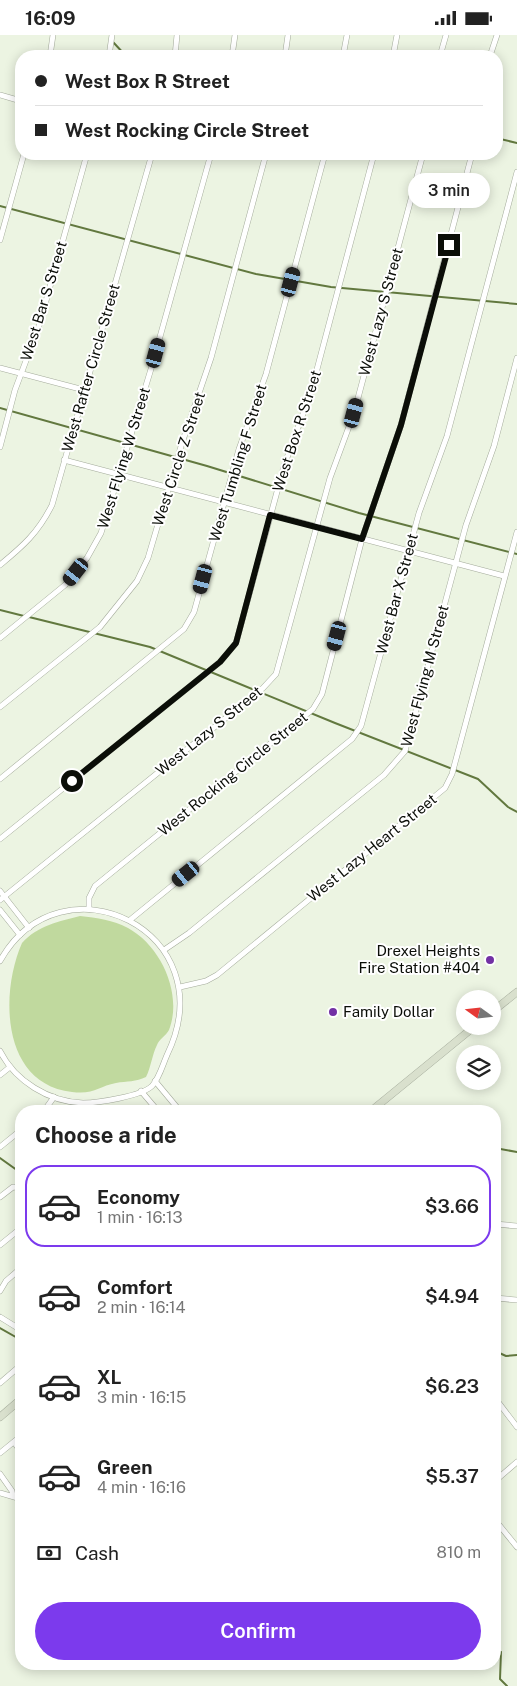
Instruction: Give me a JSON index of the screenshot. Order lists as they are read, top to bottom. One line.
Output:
{"streets":{"street":["West Bar S Street","West Lazy S Street","West Rafter Circle Street","West Box R Street","West Flying W Street","West Circle Z Street","West Tumbling F Street","West Bar X Street","West Flying M Street","West Rocking Circle Street","West Lazy Heart Street"]},"places":["Drexel Heights Fire Station #404","Family Dollar"],"north":"left","page":{"status":"16:09","banner":["West Box R Street","West Rocking Circle Street"],"bubble":"3 min","heading":"Choose a ride","list":[{"name":"Economy","note":"1 min · 16:13","value":"$3.66"},{"name":"Comfort","note":"2 min · 16:14","value":"$4.94"},{"name":"XL","note":"3 min · 16:15","value":"$6.23"},{"name":"Green","note":"4 min · 16:16","value":"$5.37"}],"pay":["Cash","810 m"],"buttons":"Confirm"}}
